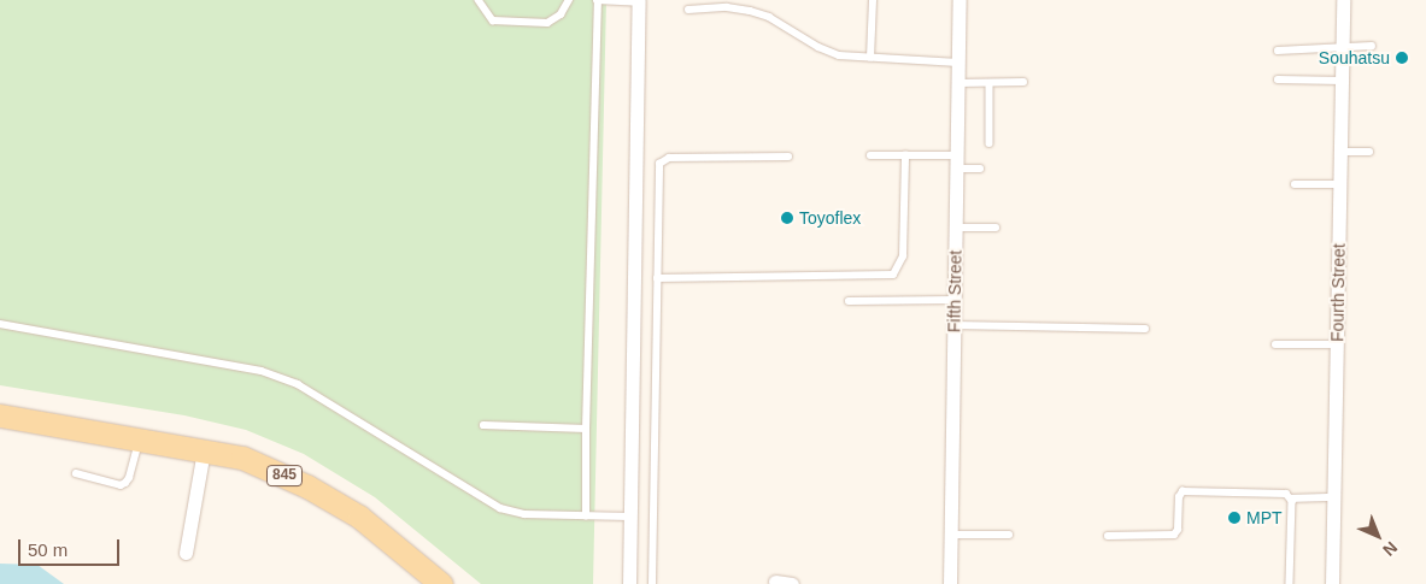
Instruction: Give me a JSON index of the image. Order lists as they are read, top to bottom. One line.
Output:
{"streets":{"main road":["845"],"street":["Fifth Street","Fourth Street"]},"places":["Souhatsu","Toyoflex","MPT"],"scale_bar":"50 m","north":"bottom right"}
